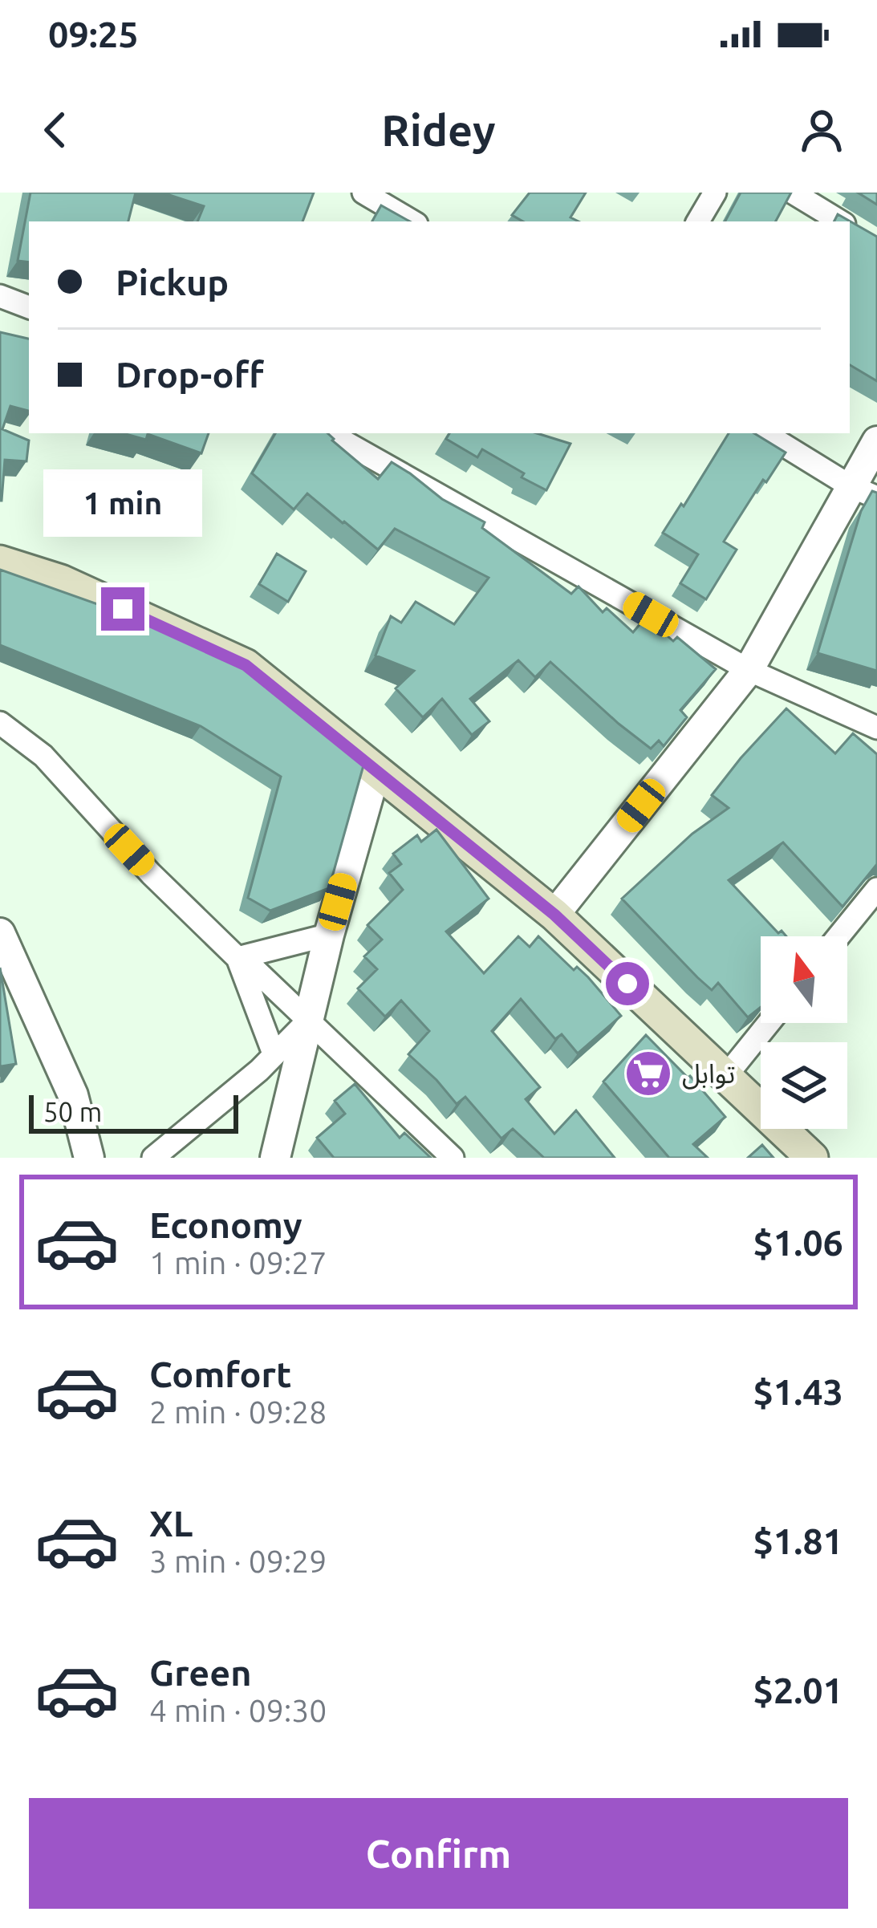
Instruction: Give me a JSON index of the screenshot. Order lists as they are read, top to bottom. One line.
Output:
{"places":{"supermarket":["توابل"]},"scale_bar":"50 m","north":"top","page":{"status":"09:25","header":"Ridey","banner":["Pickup","Drop-off"],"bubble":"1 min","scale":"50 m","list":[{"name":"Economy","note":"1 min · 09:27","value":"$1.06"},{"name":"Comfort","note":"2 min · 09:28","value":"$1.43"},{"name":"XL","note":"3 min · 09:29","value":"$1.81"},{"name":"Green","note":"4 min · 09:30","value":"$2.01"}],"buttons":"Confirm"}}
